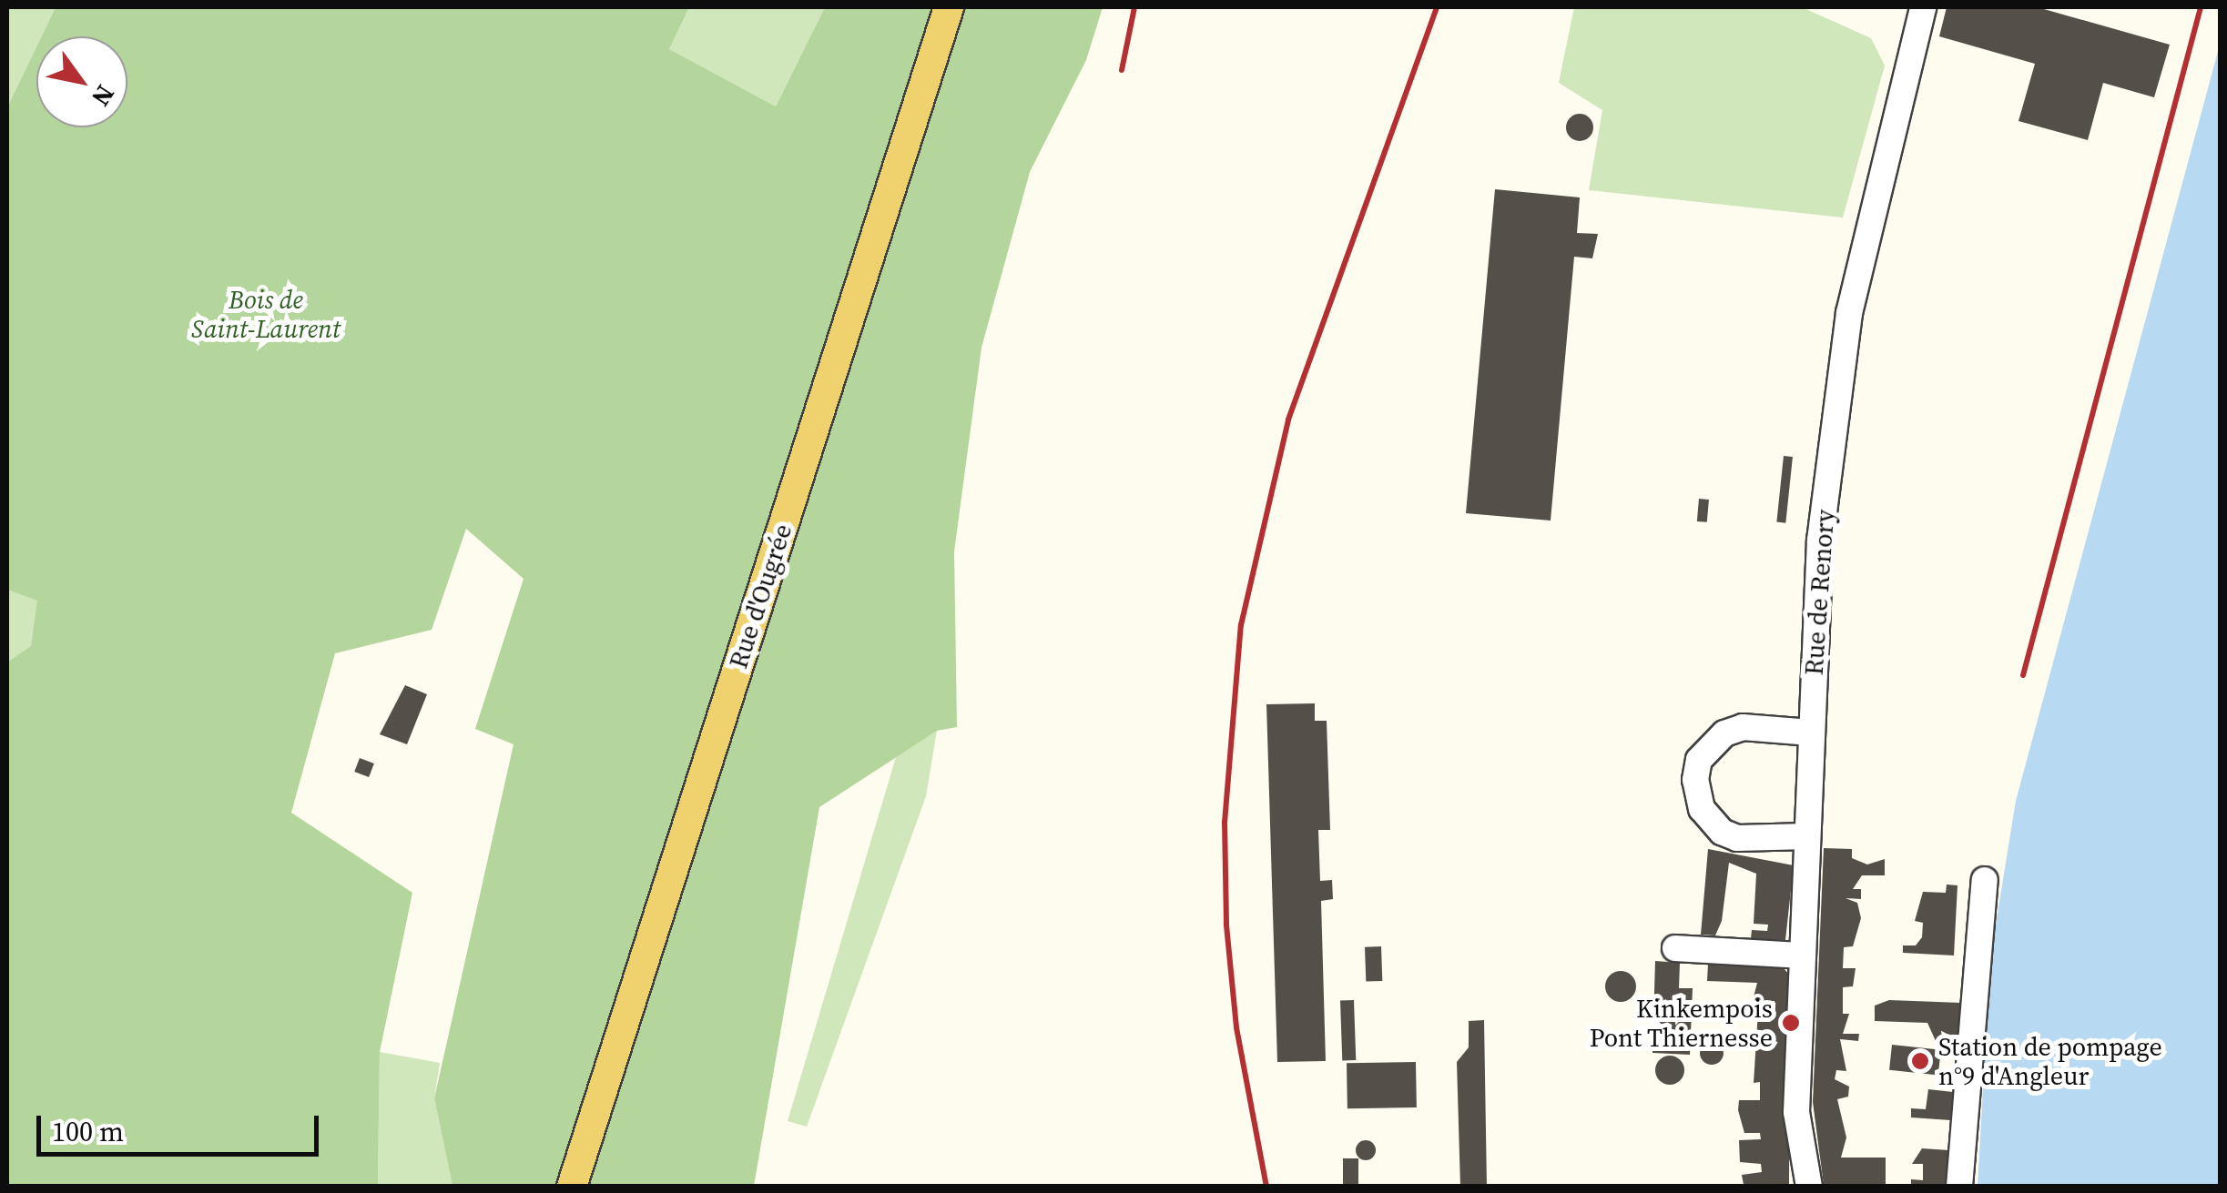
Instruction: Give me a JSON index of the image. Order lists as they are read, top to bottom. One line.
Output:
{"streets":{"main road":["Rue d'Ougrée"],"street":["Rue de Renory"]},"parks":["Bois de Saint-Laurent"],"places":["Kinkempois Pont Thiernesse","Station de pompage n°9 d'Angleur"],"scale_bar":"100 m","north":"bottom right"}
